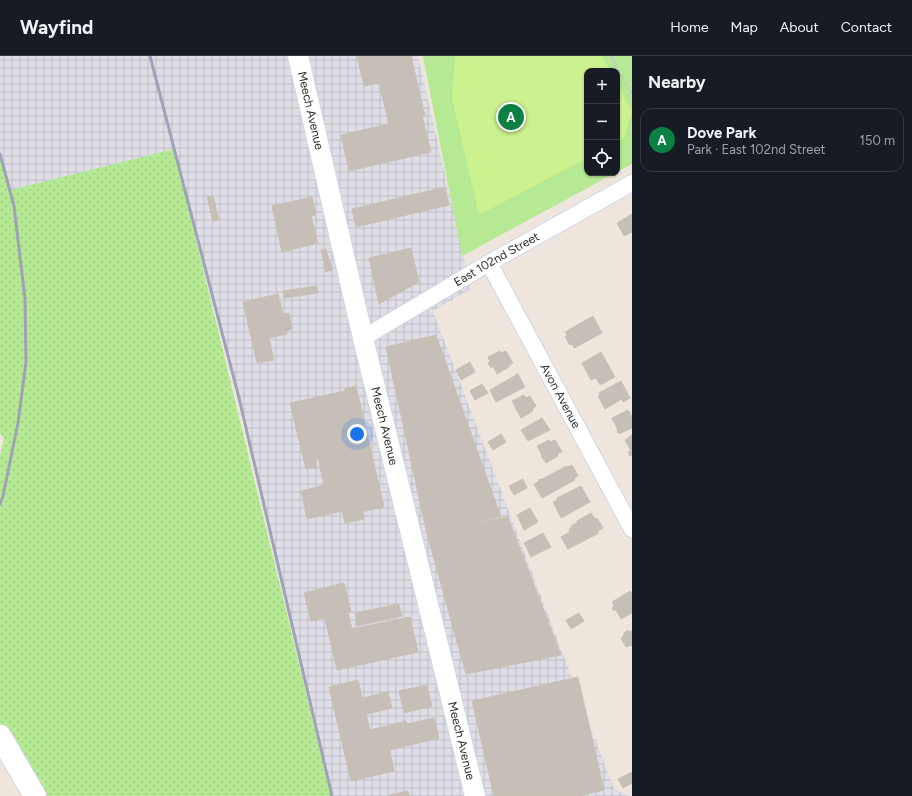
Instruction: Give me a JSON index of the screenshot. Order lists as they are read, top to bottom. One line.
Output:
{"streets":{"street":["Meech Avenue","East 102nd Street","Avon Avenue"]},"crossings":[["Meech Avenue","East 102nd Street"],["East 102nd Street","Avon Avenue"]],"page":{"header":"Wayfind","nav":["Home","Map","About","Contact"],"heading":"Nearby","map_buttons":["+","−"],"pins":"A","list":[{"mark":"A","name":"Dove Park","note":"Park · East 102nd Street","value":"150 m"}]}}
